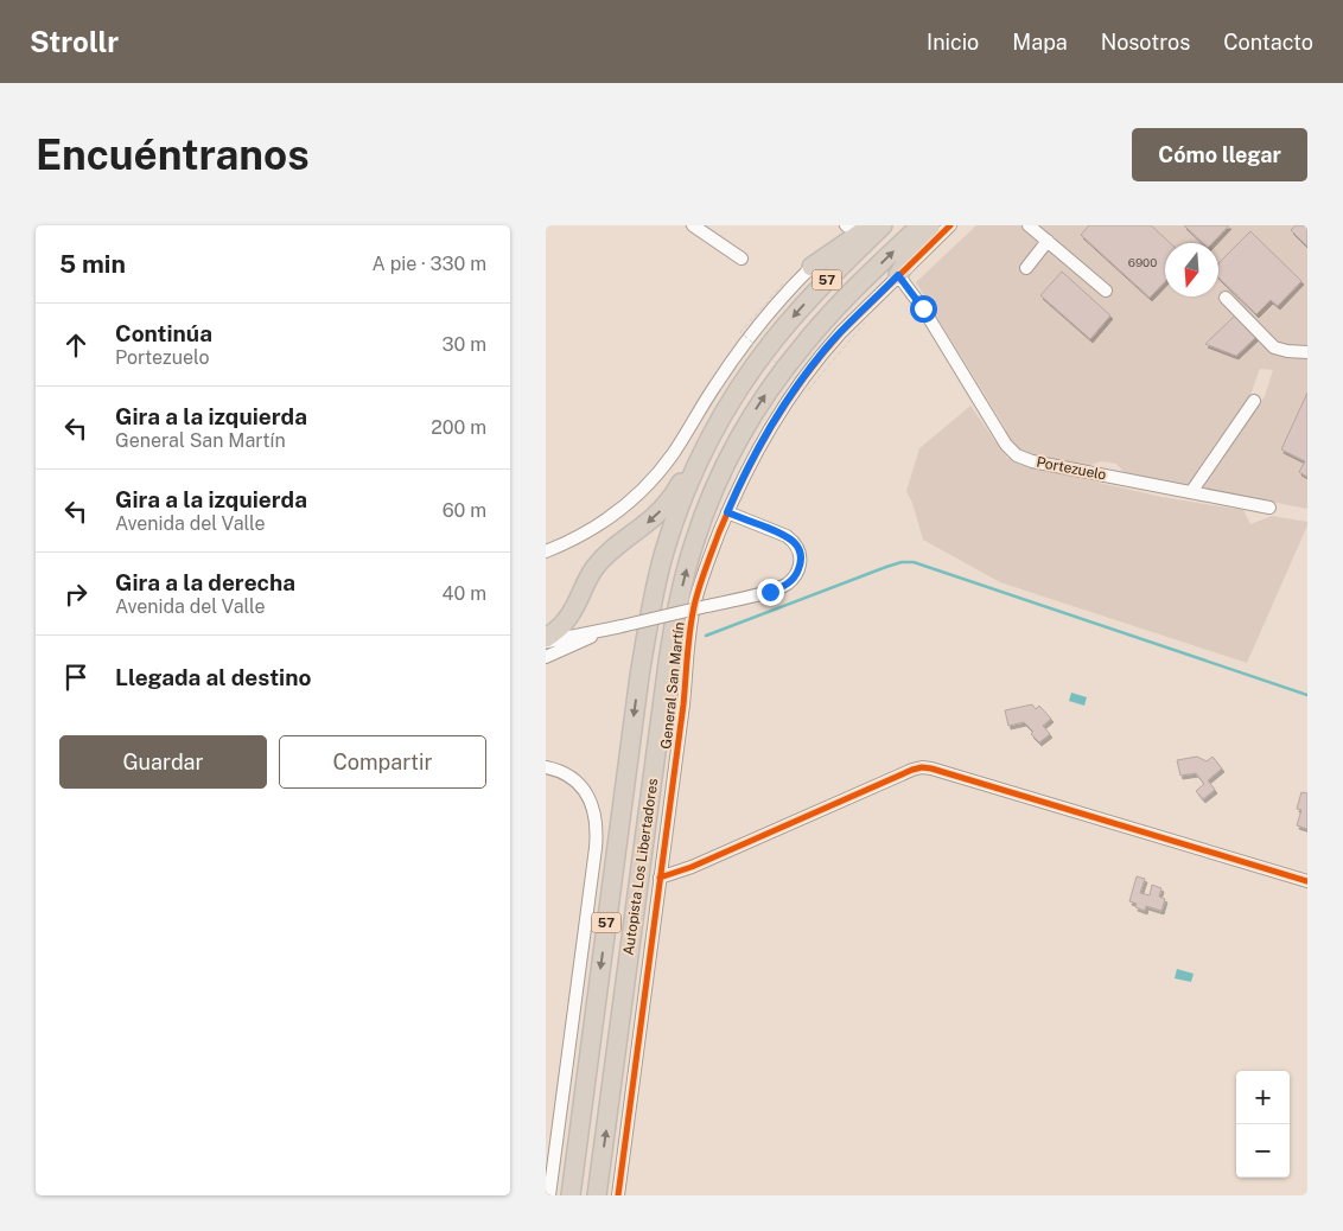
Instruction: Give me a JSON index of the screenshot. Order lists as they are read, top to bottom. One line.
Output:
{"streets":{"highway":["57","Autopista Los Libertadores"],"street":["Portezuelo","General San Martín"]},"crossings":[["Portezuelo","General San Martín"]],"house_numbers":["6900"],"north":"bottom","page":{"header":"Strollr","nav":["Inicio","Mapa","Nosotros","Contacto"],"buttons":["Cómo llegar",["Guardar","Compartir"]],"title":"Encuéntranos","heading":["5 min","A pie · 330 m"],"list":[["Continúa","Portezuelo","30 m"],["Gira a la izquierda","General San Martín","200 m"],["Gira a la izquierda","Avenida del Valle","60 m"],["Gira a la derecha","Avenida del Valle","40 m"],"Llegada al destino"],"map_buttons":["+","−"]}}
